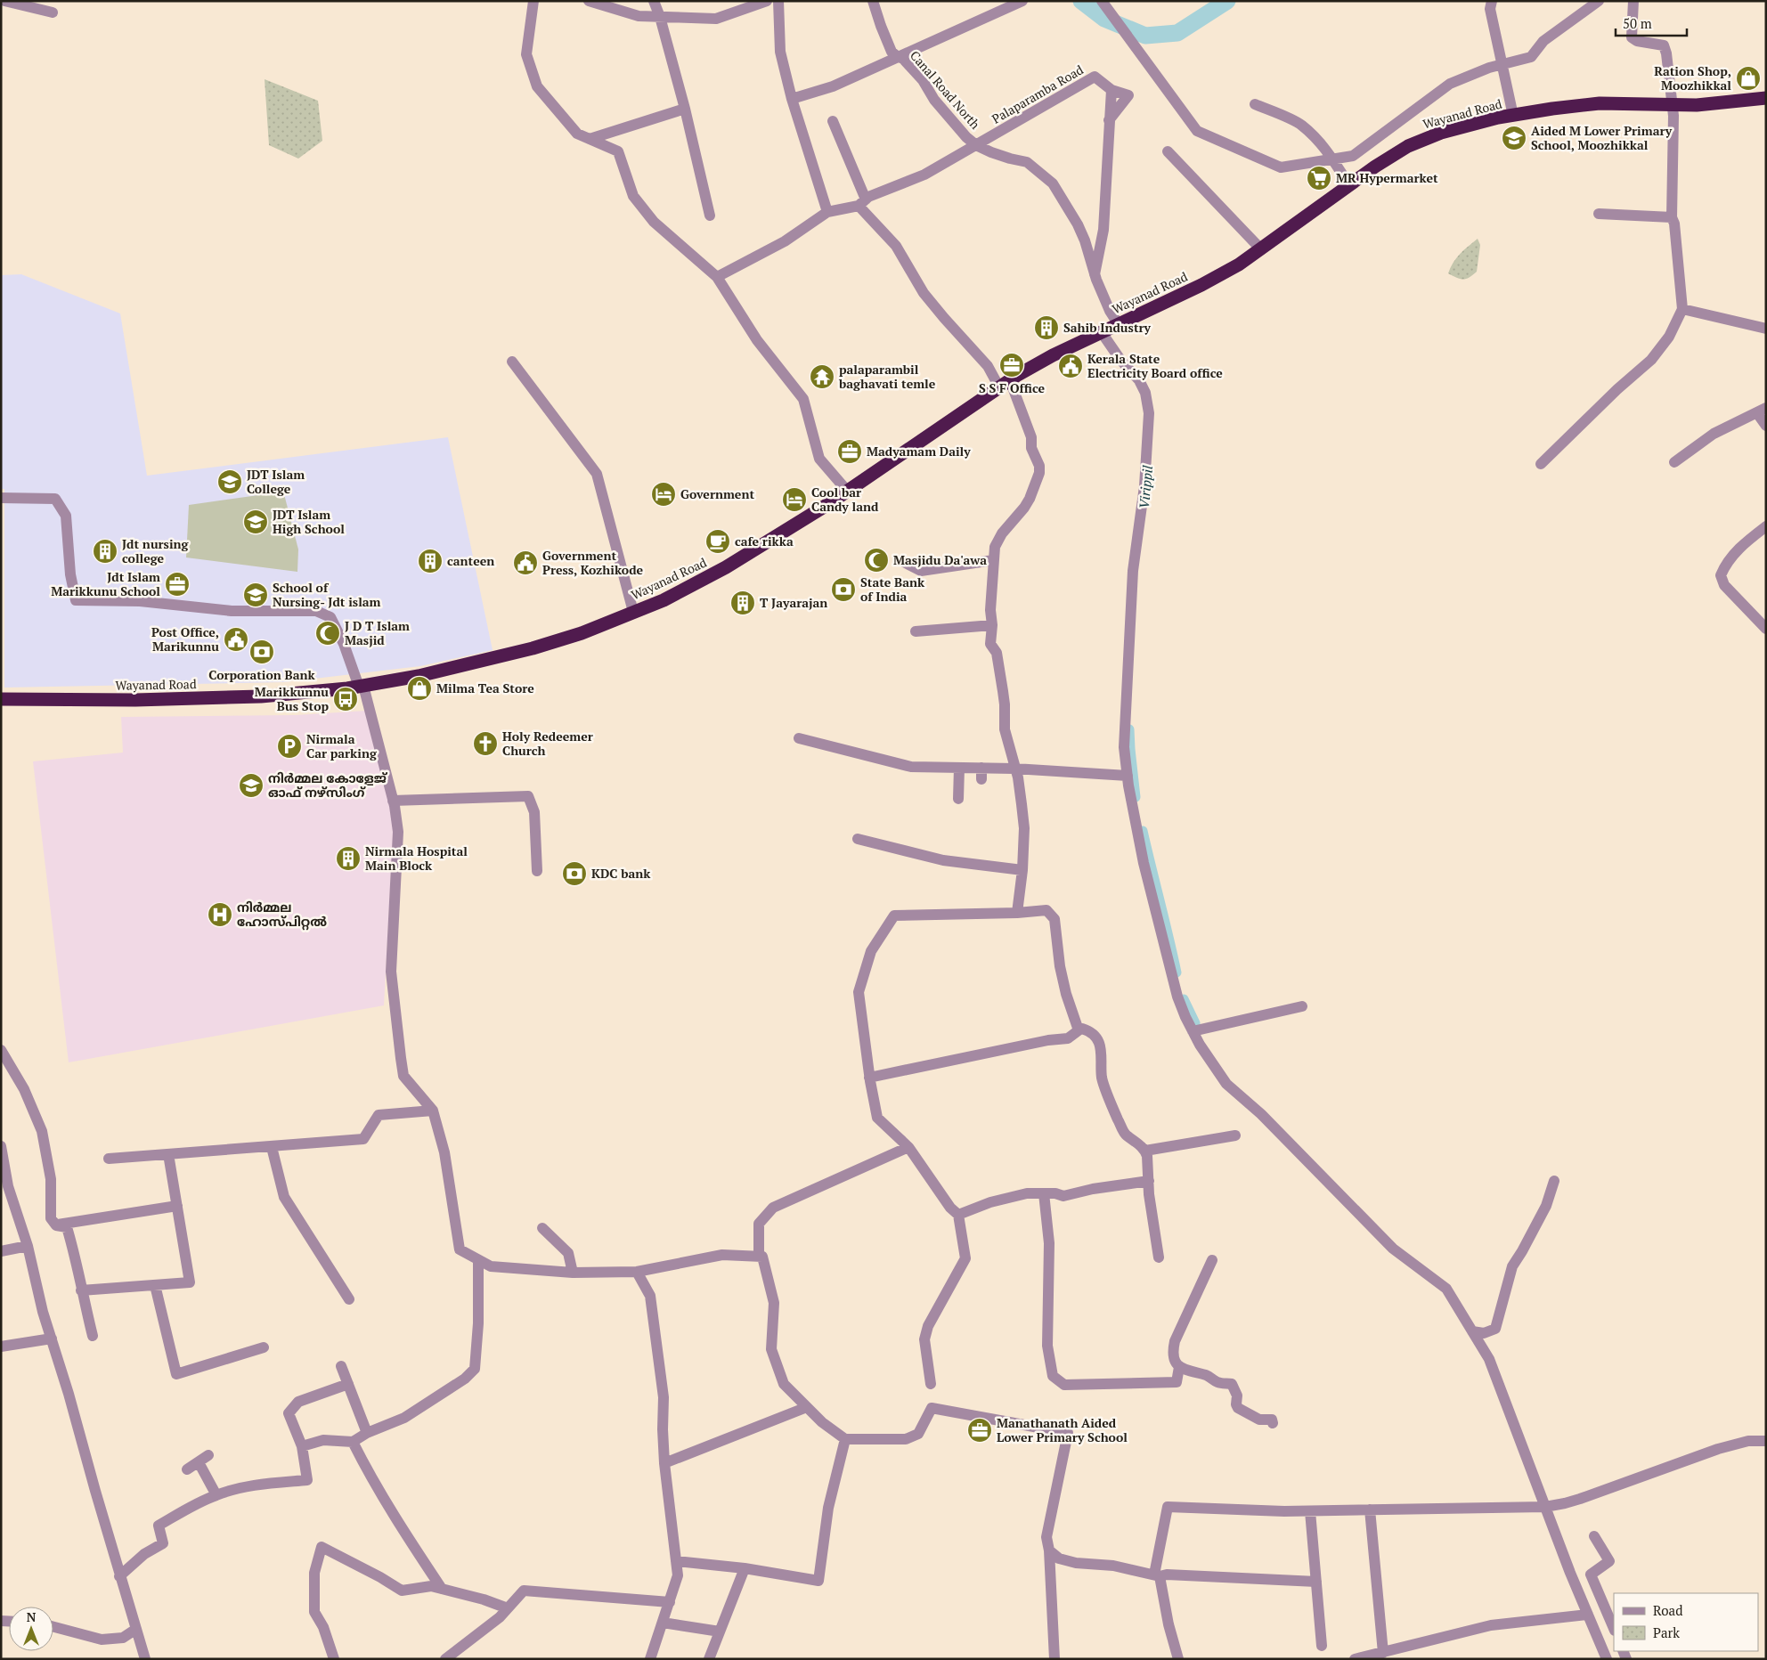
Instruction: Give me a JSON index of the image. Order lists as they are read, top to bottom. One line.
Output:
{"streets":{"highway":["Wayanad Road"],"street":["Canal Road North","Palaparamba Road"]},"crossings":[["Canal Road North","Palaparamba Road"],["Canal Road North","Wayanad Road"]],"water":["Virippil"],"places":{"shop":["Ration Shop, Moozhikkal","Milma Tea Store"],"school or university":["Aided M Lower Primary School, Moozhikkal","JDT Islam College","JDT Islam High School","School of Nursing- Jdt islam","നിർമ്മല കോളേജ് ഓഫ് നഴ്സിംഗ്"],"supermarket":["MR Hypermarket"],"building":["Sahib Industry","Jdt nursing college","canteen","T Jayarajan","Nirmala Hospital Main Block"],"office":["S S F Office","Madyamam Daily","Jdt Islam Marikkunu School","Manathanath Aided Lower Primary School"],"public building":["Kerala State Electricity Board office","Government Press, Kozhikode","Post Office, Marikunnu"],"temple":["palaparambil baghavati temle"],"hotel":["Government","Cool bar Candy land"],"cafe":["cafe rikka"],"mosque":["Masjidu Da'awa","J D T Islam Masjid"],"bank":["State Bank of India","Corporation Bank","KDC bank"],"bus stop":["Marikkunnu Bus Stop"],"church":["Holy Redeemer Church"],"parking":["Nirmala Car parking"],"hospital":["നിർമ്മല ഹോസ്പിറ്റൽ"]},"legend":["Road","Park"],"scale_bar":"50 m","north":"top"}
